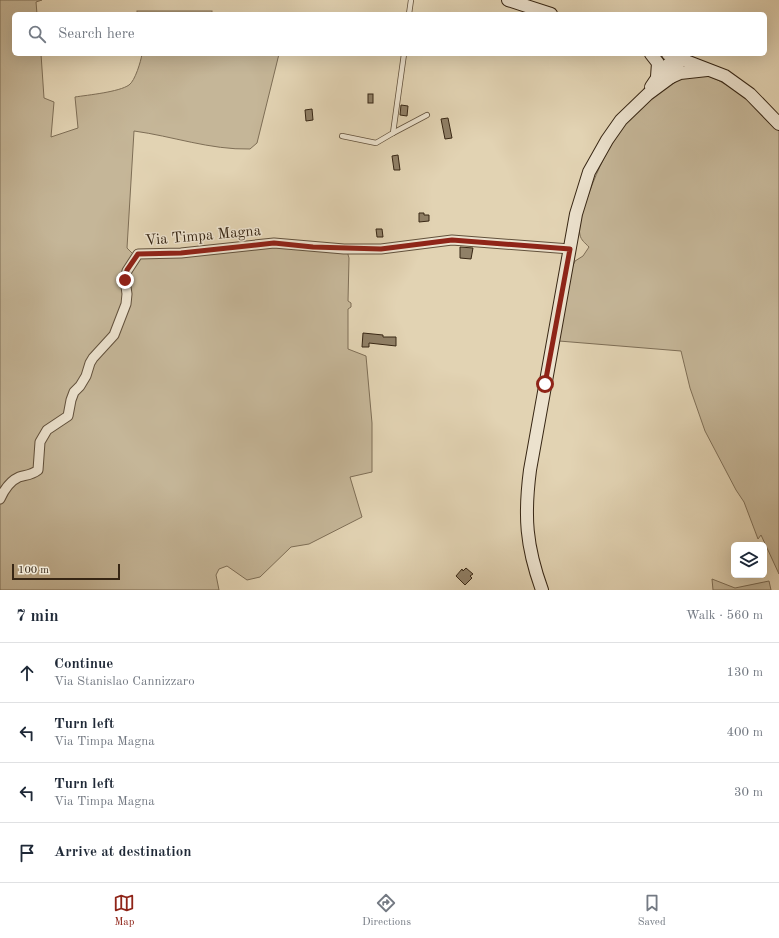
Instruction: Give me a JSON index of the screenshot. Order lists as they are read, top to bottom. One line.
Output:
{"streets":{"street":["Via Timpa Magna"]},"scale_bar":"100 m","page":{"search":"Search here","scale":"100 m","heading":["7 min","Walk · 560 m"],"list":[["Continue","Via Stanislao Cannizzaro","130 m"],["Turn left","Via Timpa Magna","400 m"],["Turn left","Via Timpa Magna","30 m"],"Arrive at destination"],"nav":["Map","Directions","Saved"]}}
